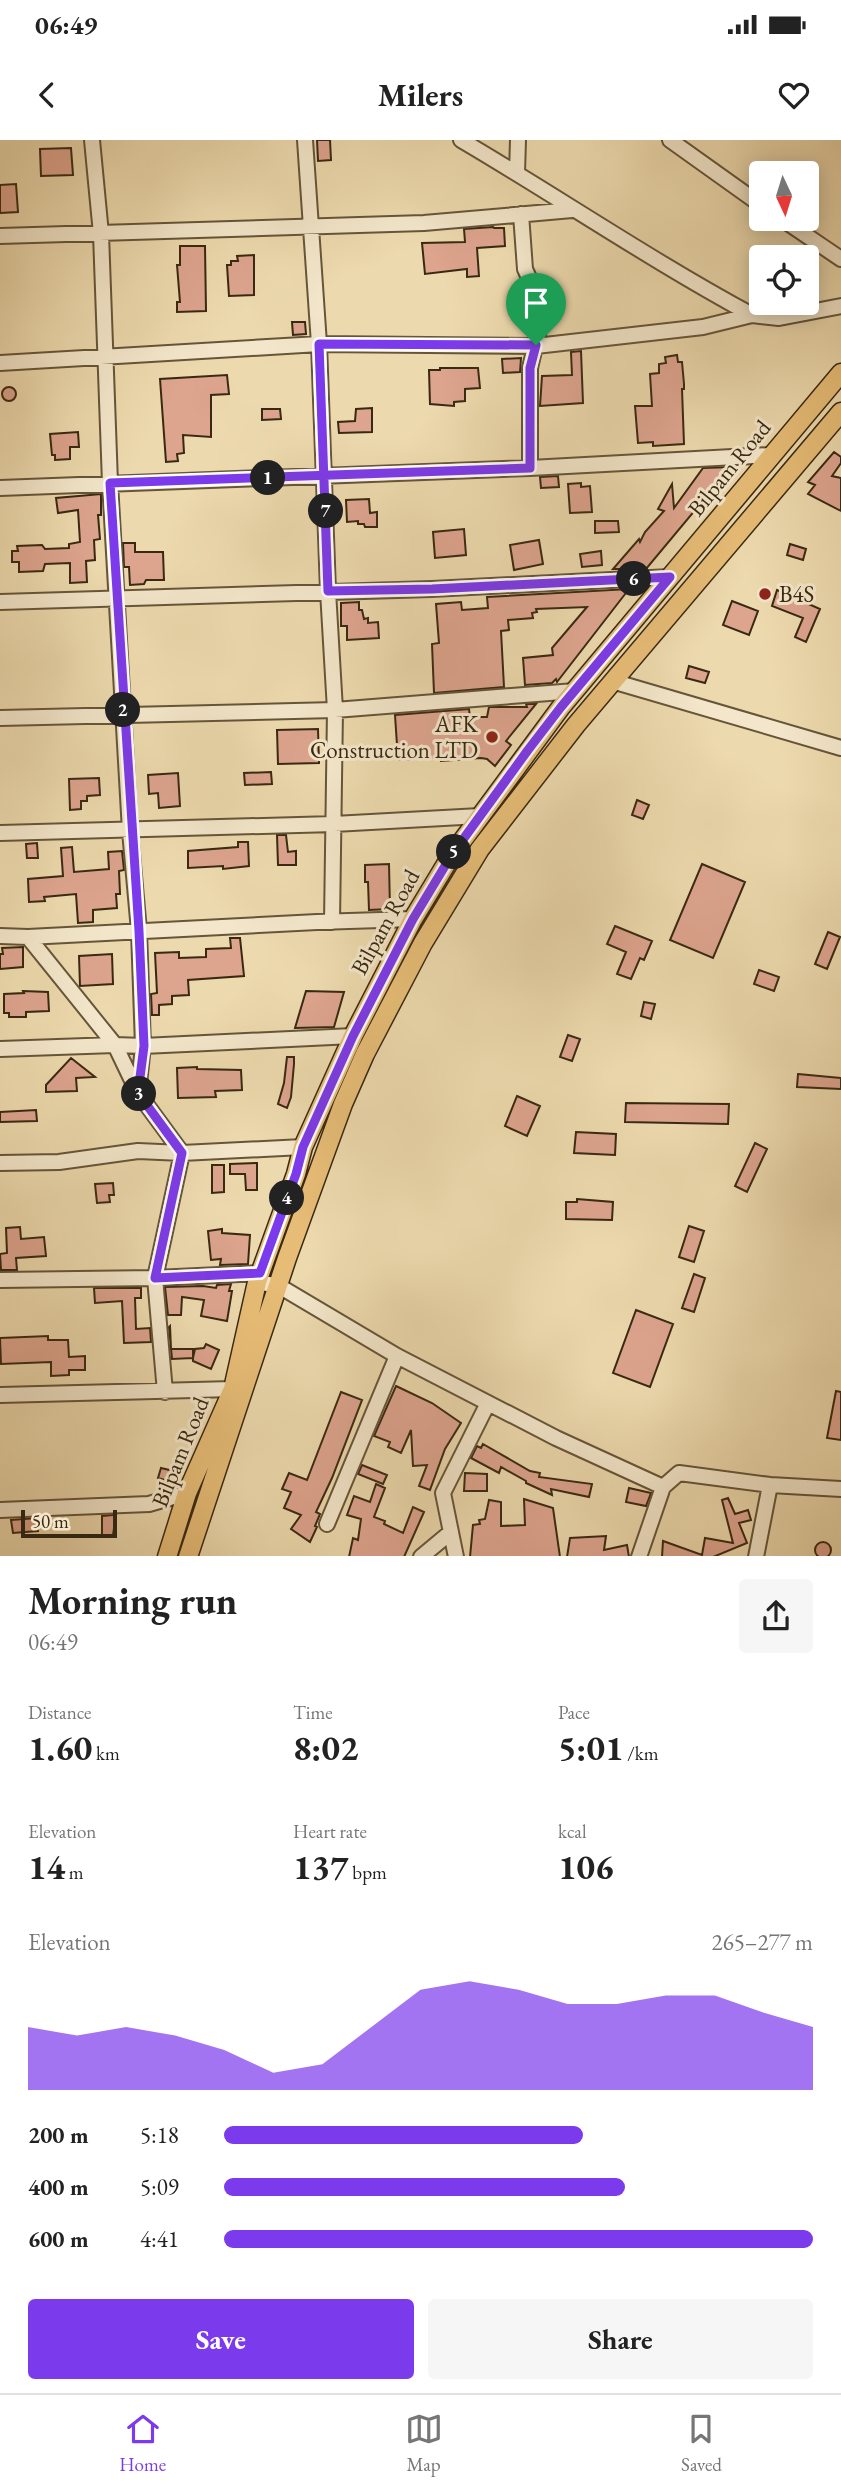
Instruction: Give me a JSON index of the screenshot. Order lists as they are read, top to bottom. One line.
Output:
{"streets":{"main road":["Bilpam Road"]},"places":["B4S","AFK Construction LTD"],"scale_bar":"50 m","north":"bottom","page":{"status":"06:49","header":"Milers","pins":["1","7","6","2","5","3","4"],"scale":"50 m","heading":["Morning run","06:49"],"stats":[["Distance","1.60 km"],["Time","8:02"],["Pace","5:01 /km"],["Elevation","14 m"],["Heart rate","137 bpm"],["kcal","106"]],"chart":["Elevation","265–277 m"],"list":[{"name":"200 m","note":"5:18"},{"name":"400 m","note":"5:09"},{"name":"600 m","note":"4:41"}],"buttons":["Save","Share"],"tabs":["Home","Map","Saved"]}}
